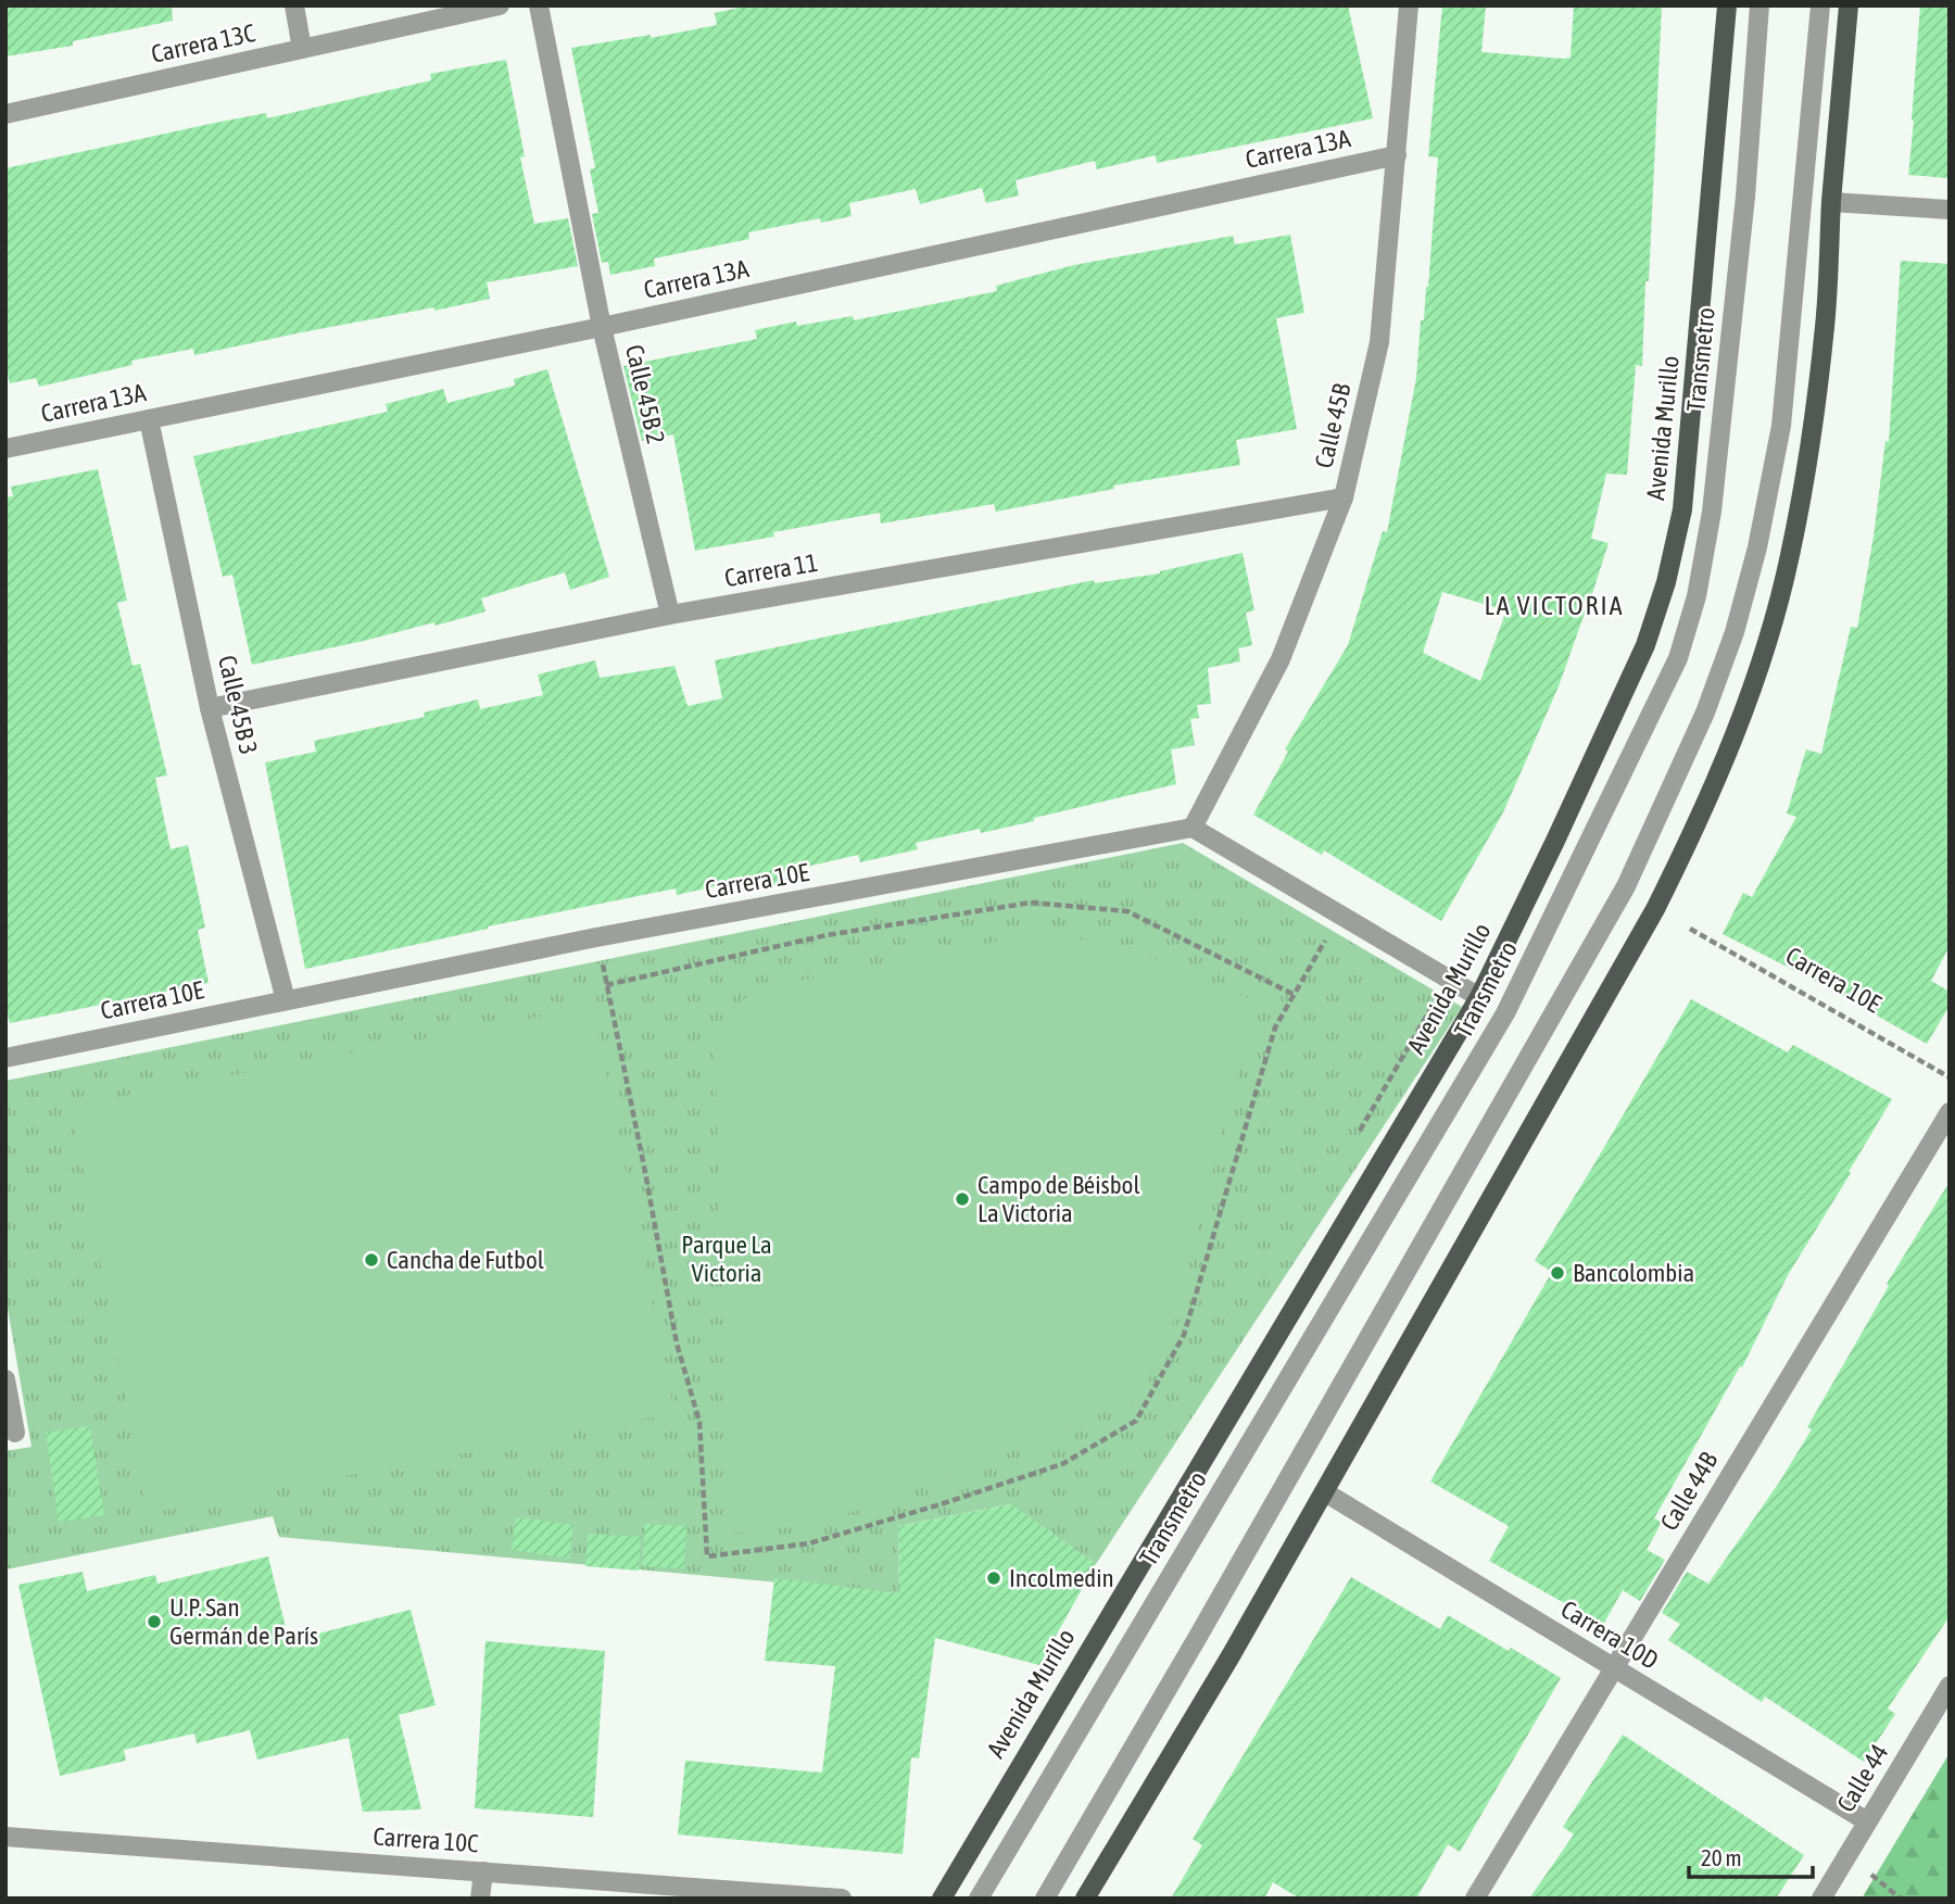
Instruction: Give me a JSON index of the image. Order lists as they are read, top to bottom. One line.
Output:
{"streets":{"main road":["Avenida Murillo"],"street":["Carrera 13C","Carrera 13A","Transmetro","Calle 45B 2","Calle 45B","Carrera 11","Calle 45B 3","Carrera 10E","Calle 44B","Carrera 10D","Calle 44","Carrera 10C"]},"crossings":[["Carrera 13A","Calle 45B 2"],["Carrera 13A","Calle 45B"],["Carrera 13A","Calle 45B 3"],["Calle 45B 2","Carrera 11"],["Calle 45B","Carrera 11"],["Calle 45B","Carrera 10E"],["Carrera 11","Calle 45B 3"],["Calle 45B 3","Carrera 10E"],["Calle 44B","Carrera 10D"],["Carrera 10D","Calle 44"]],"districts":["LA VICTORIA"],"parks":["Parque La Victoria"],"places":["Campo de Béisbol La Victoria","Cancha de Futbol","Bancolombia","Incolmedin","U.P. San Germán de París"],"scale_bar":"20 m"}
